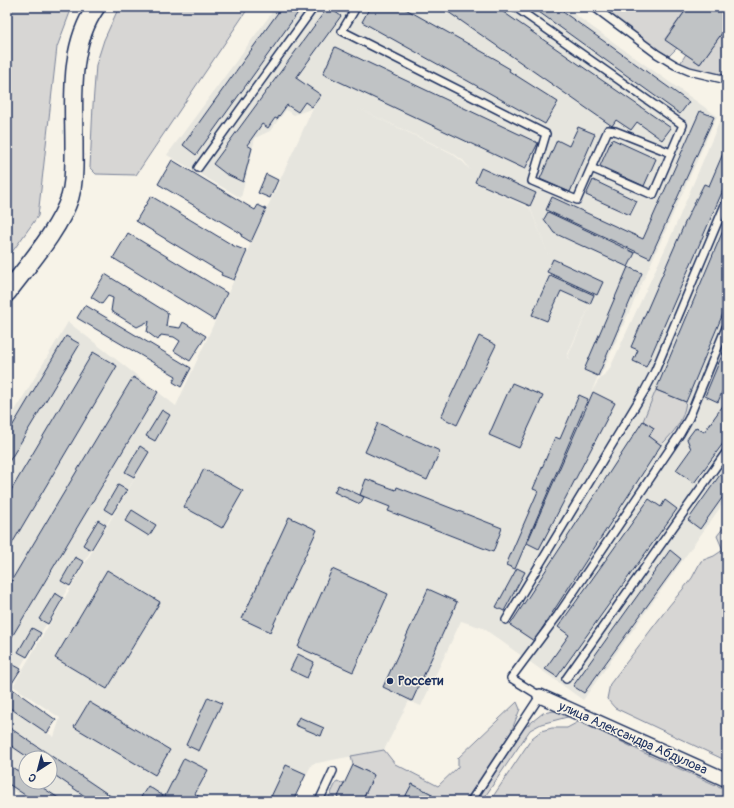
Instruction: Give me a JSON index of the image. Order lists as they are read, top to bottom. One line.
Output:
{"streets":{"street":["улица Александра Абдулова"]},"places":["Россети"],"north":"bottom left"}
